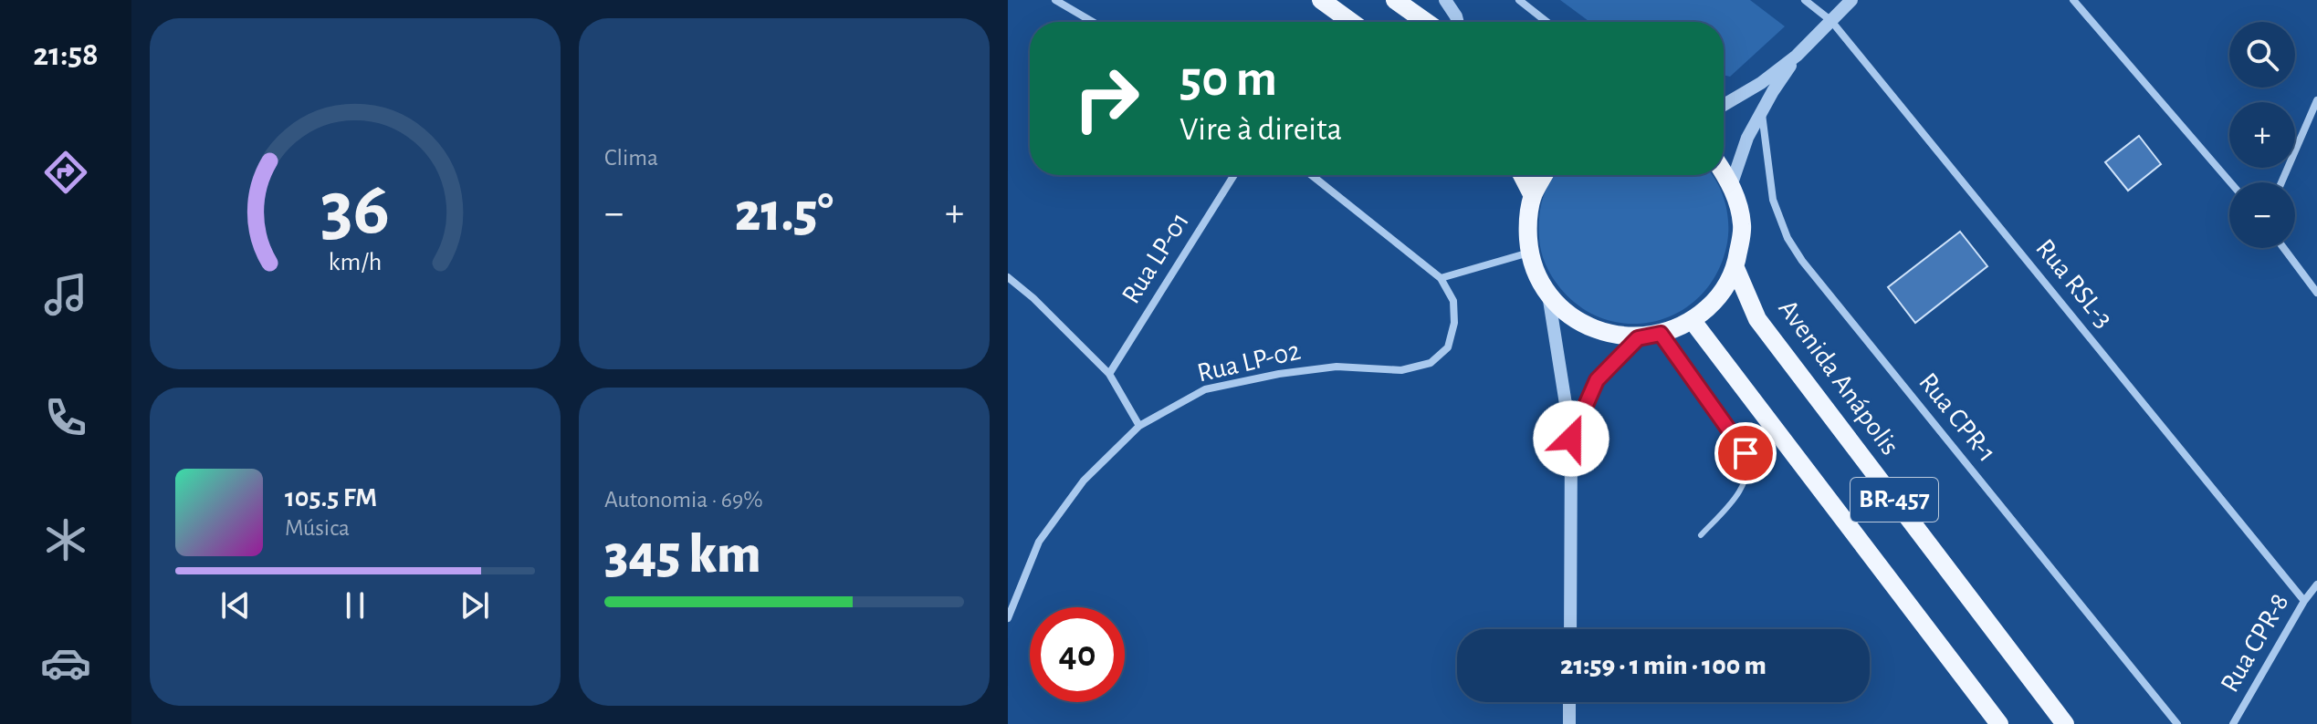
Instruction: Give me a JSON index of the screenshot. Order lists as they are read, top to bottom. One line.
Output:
{"streets":{"main road":["Avenida Anápolis","BR-457"],"street":["Rua LP-01","Rua RSL-3","Rua LP-02","Rua CPR-1","Rua CPR-8"]},"crossings":[["Rua RSL-3","Rua CPR-8"]],"page":{"tabs":"21:58","tile":["Clima",["Autonomia · 69%","345 km"]],"map_buttons":["+","−"],"turn":["50 m","Vire à direita"],"heat":["−","21.5°","+"],"song":["105.5 FM","Música"],"limit":"40","trip":"21:59 · 1 min · 100 m","gauge":["36","km/h"]}}
